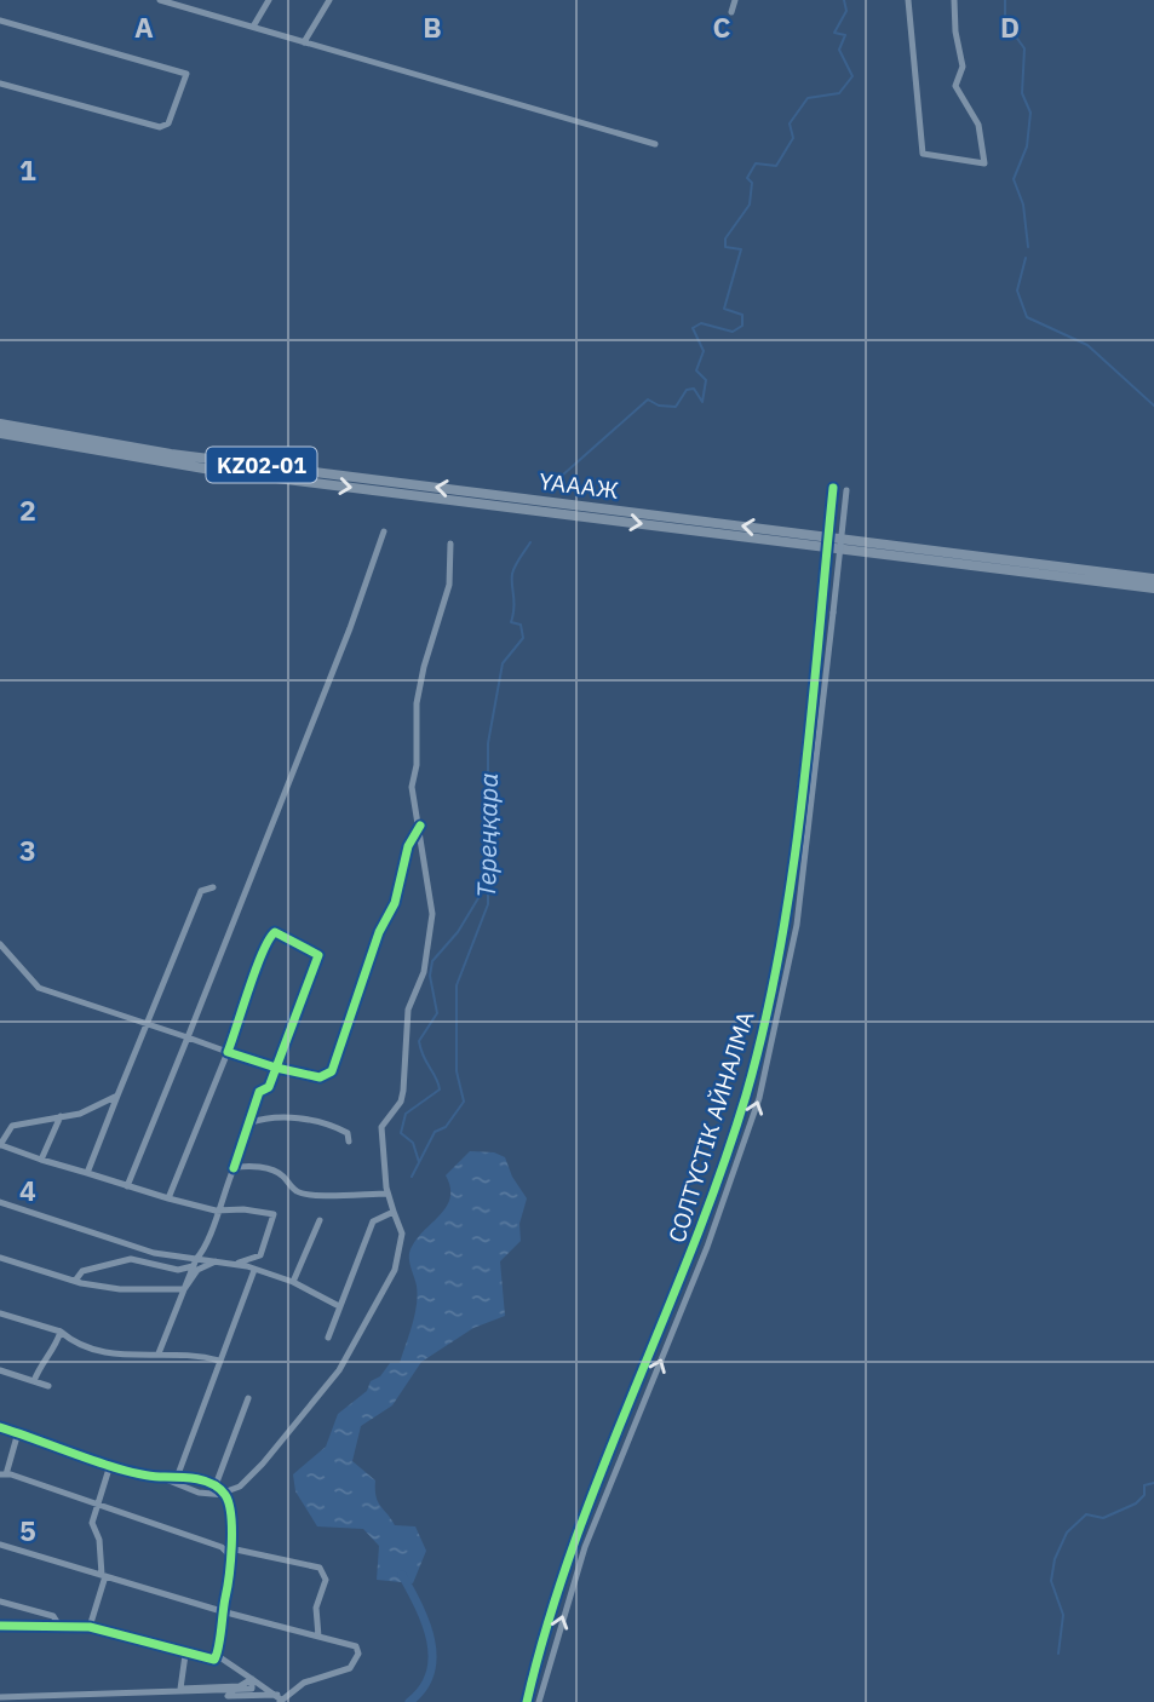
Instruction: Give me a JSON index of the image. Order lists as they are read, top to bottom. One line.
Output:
{"streets":{"highway":["KZ02-01","ҮАААЖ"],"street":["СОЛТҮСТІК АЙНАЛМА"]},"water":["Тереңқара"],"grid":{"columns":["A","B","C","D"],"rows":["1","2","3","4","5"]}}
